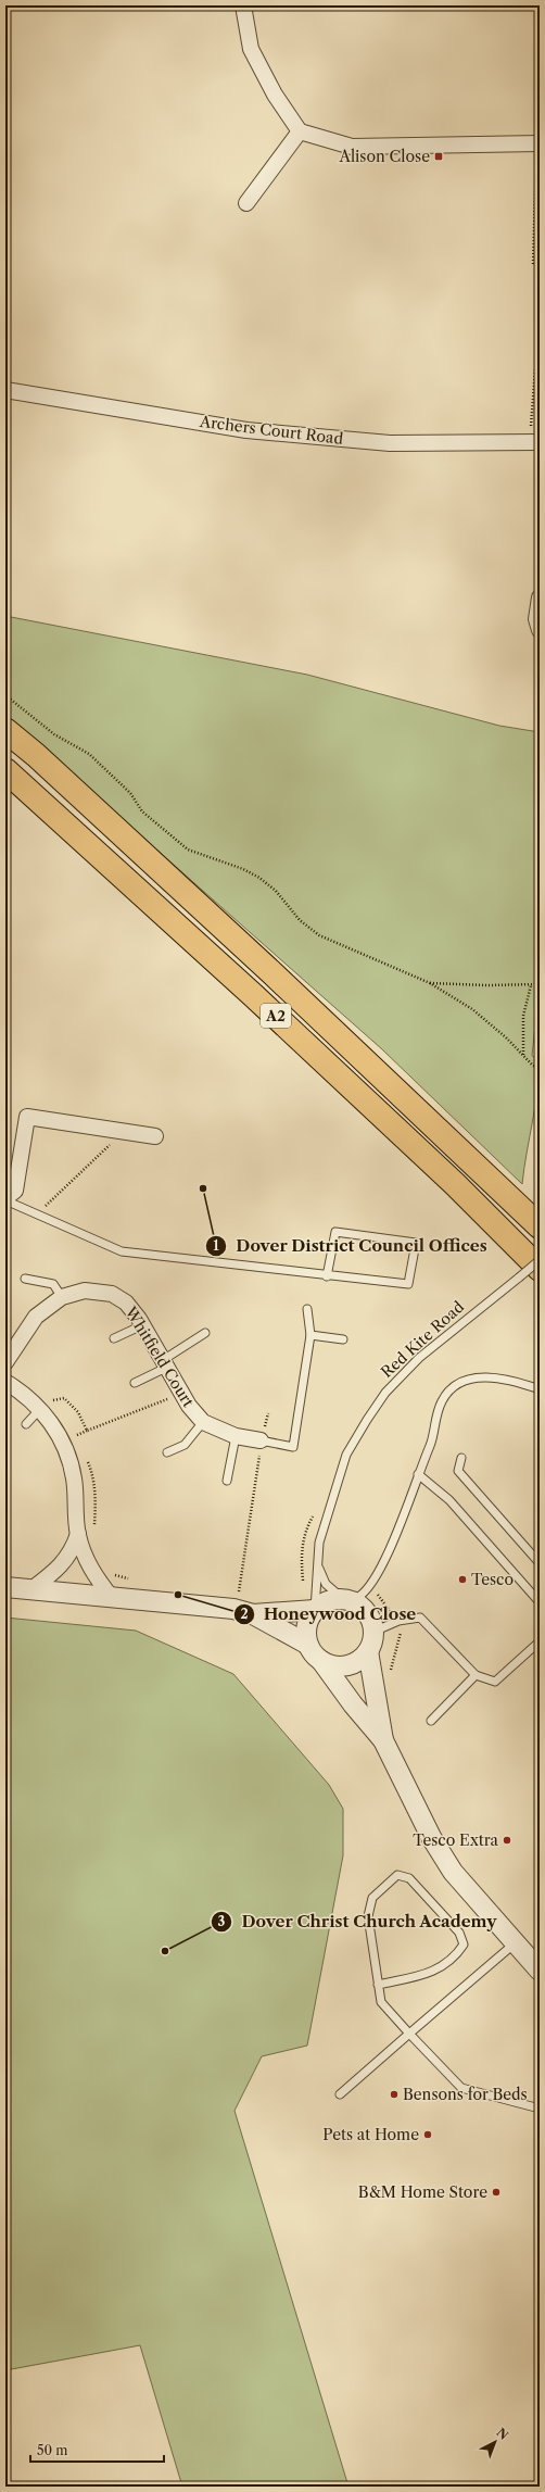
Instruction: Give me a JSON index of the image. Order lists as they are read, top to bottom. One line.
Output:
{"streets":{"highway":["A2"],"street":["Archers Court Road","Whitfield Court"],"lane":["Red Kite Road"]},"crossings":[["A2","Red Kite Road"]],"places":{"transit":["Alison Close"],"other":["Dover District Council Offices","Tesco","Honeywood Close","Tesco Extra","Dover Christ Church Academy","Bensons for Beds","Pets at Home","B&M Home Store"]},"scale_bar":"50 m","north":"top right"}
